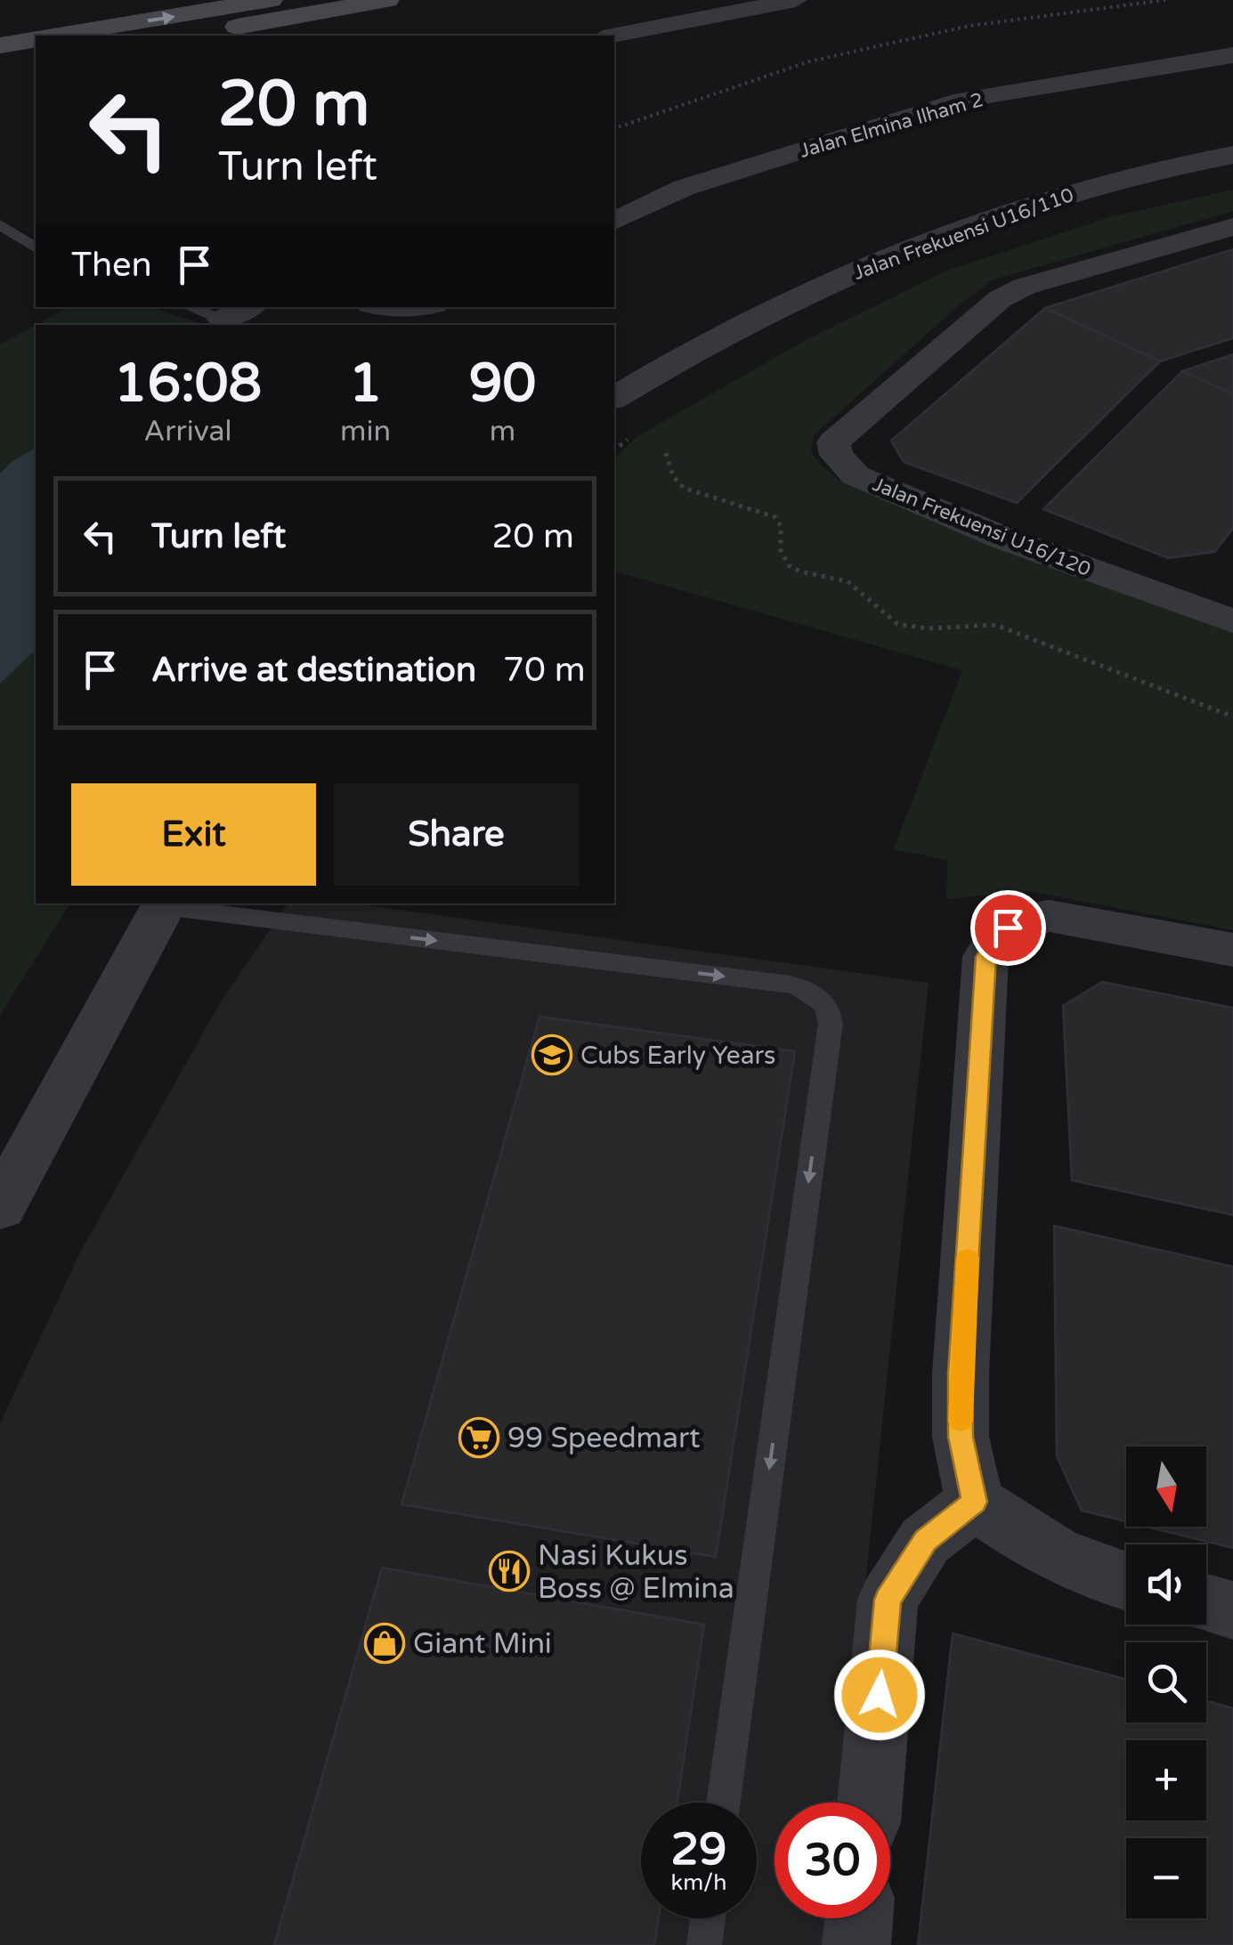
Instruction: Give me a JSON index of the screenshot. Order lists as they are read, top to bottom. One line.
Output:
{"streets":{"street":["Jalan Elmina Ilham 2","Jalan Frekuensi U16/110","Jalan Frekuensi U16/120"]},"places":{"school or university":["Cubs Early Years"],"supermarket":["99 Speedmart"],"restaurant":["Nasi Kukus Boss @ Elmina"],"shop":["Giant Mini"]},"north":"bottom","page":{"turn":["20 m","Turn left"],"then":"Then","eta":["16:08","Arrival","1","min","90","m"],"list":[{"name":"Turn left","value":"20 m"},{"name":"Arrive at destination","value":"70 m"}],"buttons":["Exit","Share"],"map_buttons":["+","−"],"speed":"29 km/h","limit":"30"}}
